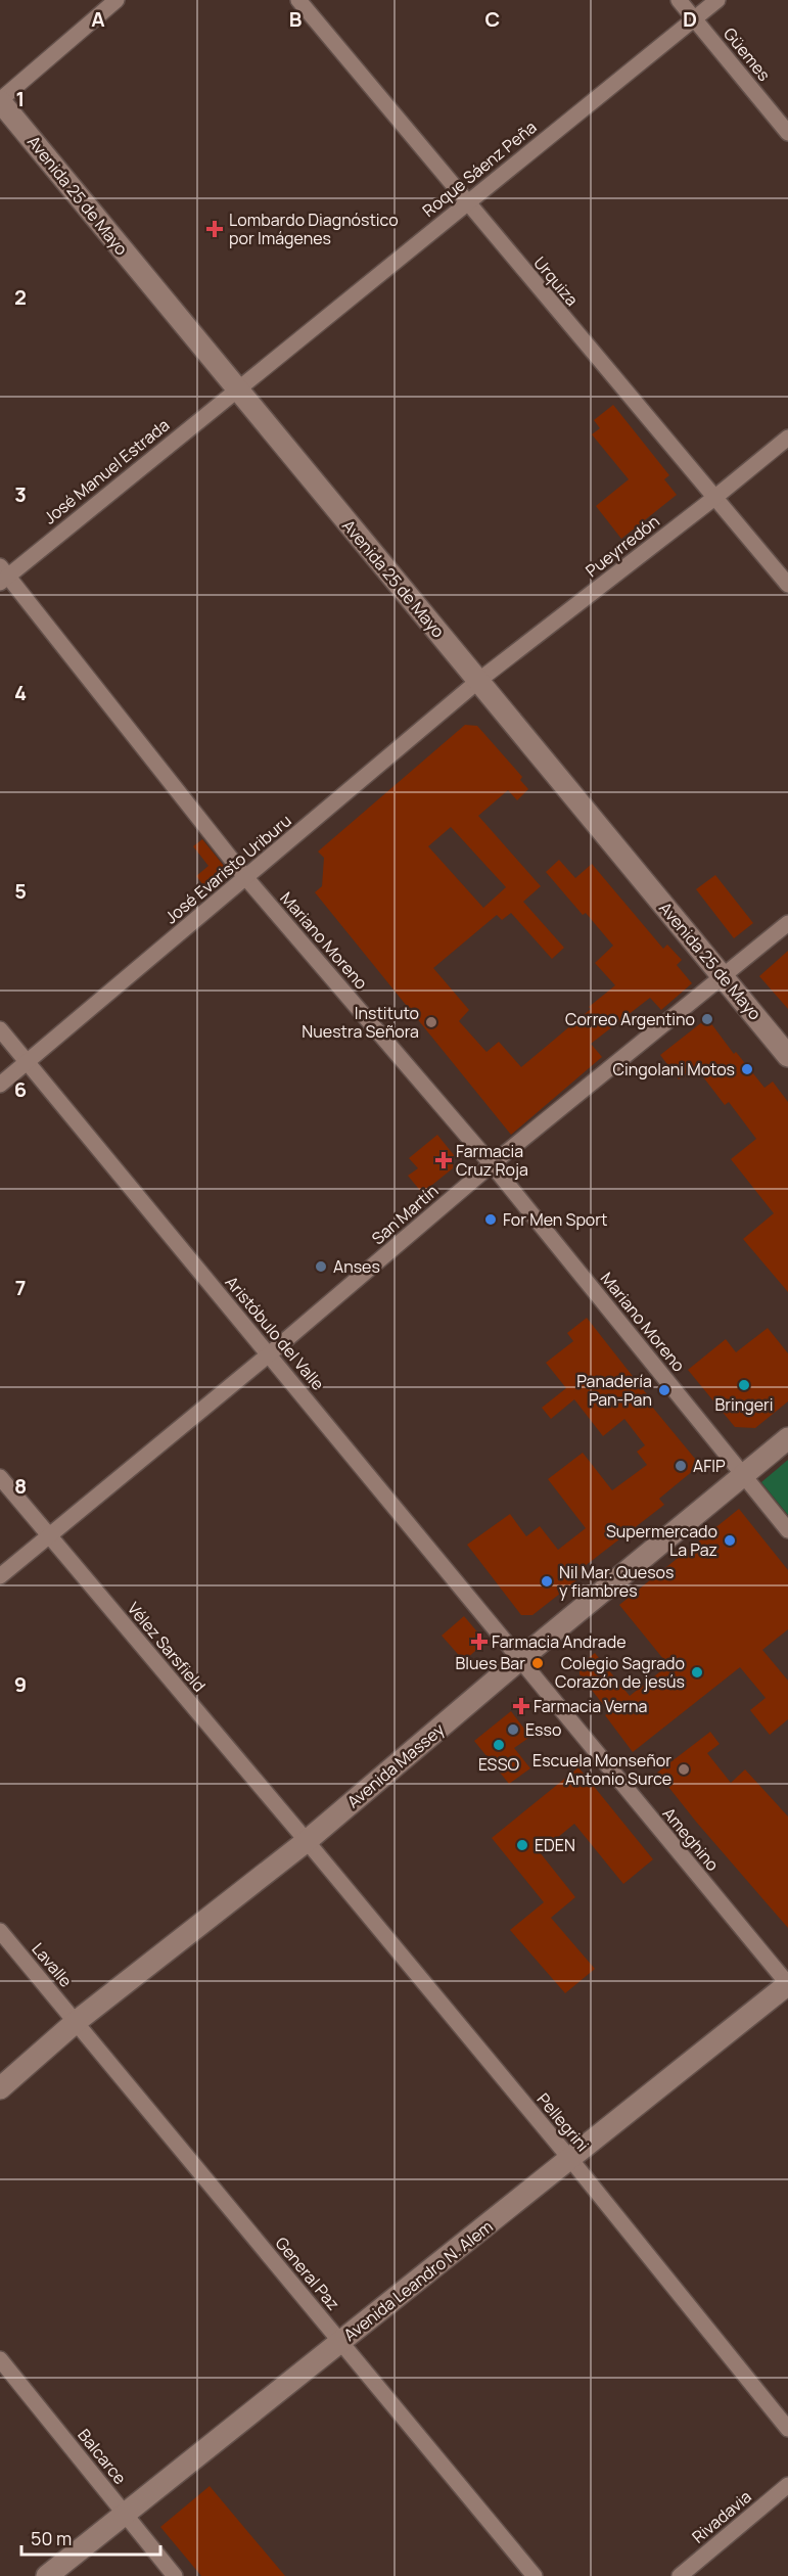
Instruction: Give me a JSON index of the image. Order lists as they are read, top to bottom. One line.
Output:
{"streets":{"main road":["Avenida 25 de Mayo","Avenida Massey","Avenida Leandro N. Alem"],"street":["Güemes","Roque Sáenz Peña","Urquiza","José Manuel Estrada","Pueyrredón","José Evaristo Uriburu","Mariano Moreno","San Martín","Aristóbulo del Valle","Vélez Sarsfield","Ameghino","Lavalle","Pellegrini","General Paz","Balcarce","Rivadavia"]},"crossings":[["Güemes","Roque Sáenz Peña"],["Roque Sáenz Peña","Avenida 25 de Mayo"],["Roque Sáenz Peña","Urquiza"],["Roque Sáenz Peña","José Manuel Estrada"],["Avenida 25 de Mayo","José Manuel Estrada"],["Avenida 25 de Mayo","Pueyrredón"],["Avenida 25 de Mayo","José Evaristo Uriburu"],["Avenida 25 de Mayo","San Martín"],["Urquiza","Pueyrredón"],["José Manuel Estrada","Mariano Moreno"],["Pueyrredón","José Evaristo Uriburu"],["José Evaristo Uriburu","Mariano Moreno"],["José Evaristo Uriburu","Aristóbulo del Valle"],["Mariano Moreno","San Martín"],["Mariano Moreno","Avenida Massey"],["San Martín","Aristóbulo del Valle"],["San Martín","Vélez Sarsfield"],["Aristóbulo del Valle","Avenida Massey"],["Aristóbulo del Valle","Ameghino"],["Vélez Sarsfield","Avenida Massey"],["Vélez Sarsfield","Pellegrini"],["Avenida Massey","Ameghino"],["Avenida Massey","Lavalle"],["Avenida Massey","Pellegrini"],["Avenida Massey","General Paz"],["Ameghino","Avenida Leandro N. Alem"],["Lavalle","General Paz"],["Pellegrini","Avenida Leandro N. Alem"],["General Paz","Avenida Leandro N. Alem"],["Avenida Leandro N. Alem","Balcarce"]],"places":{"health":["Lombardo Diagnóstico por Imágenes","Farmacia Cruz Roja","Farmacia Andrade","Farmacia Verna"],"other":["Correo Argentino","Instituto Nuestra Señora","Cingolani Motos","For Men Sport","Anses","Bringeri","Panadería Pan-Pan","AFIP","Supermercado La Paz","Nil Mar. Quesos y fiambres","Blues Bar","Colegio Sagrado Corazón de jesús","Esso","ESSO","Escuela Monseñor Antonio Surce","EDEN"]},"scale_bar":"50 m","grid":{"columns":["A","B","C","D"],"rows":["1","2","3","4","5","6","7","8","9"]}}
